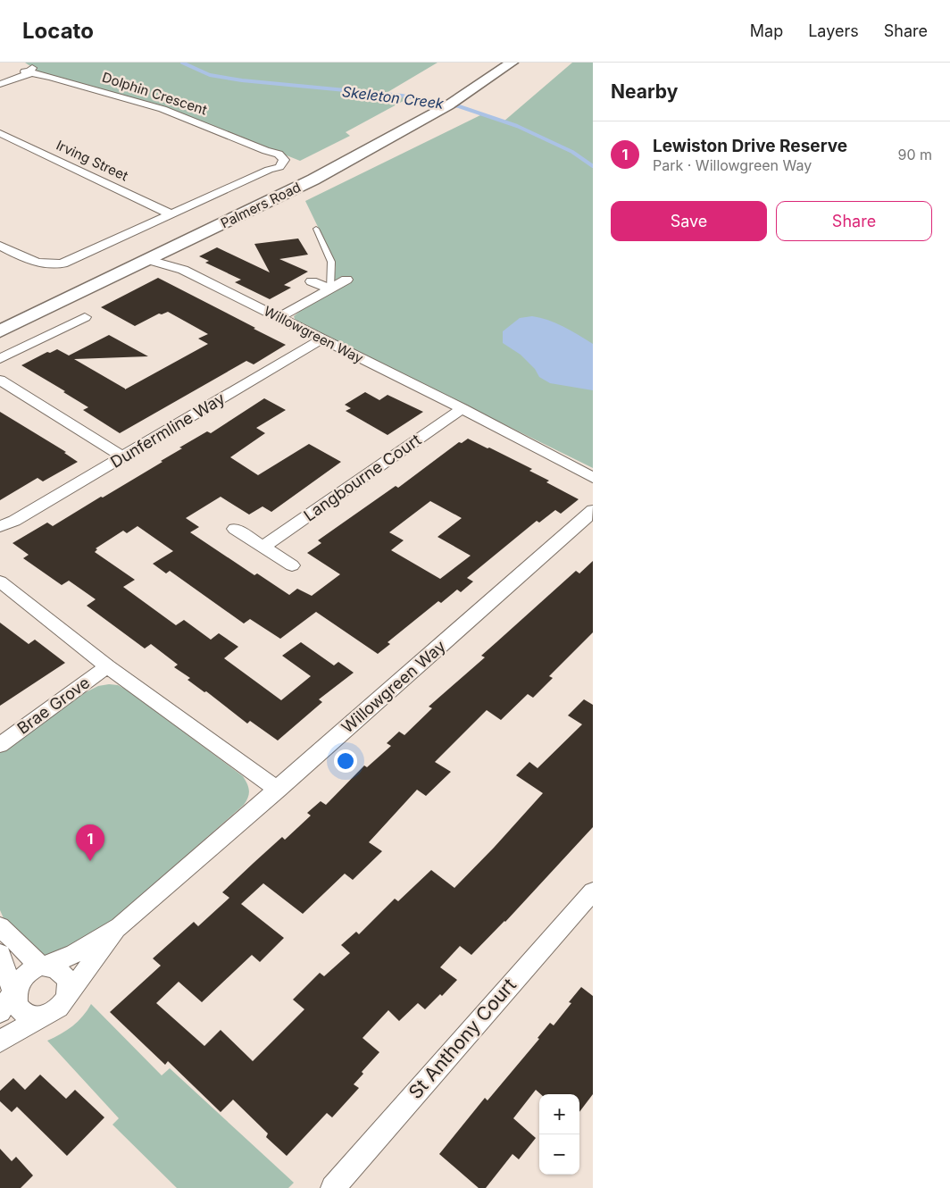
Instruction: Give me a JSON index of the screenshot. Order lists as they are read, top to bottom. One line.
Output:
{"streets":{"main road":["Palmers Road"],"street":["Dolphin Crescent","Irving Street","Willowgreen Way","Dunfermline Way","Langbourne Court","Brae Grove","St Anthony Court"]},"crossings":[["Dolphin Crescent","Irving Street"],["Palmers Road","Willowgreen Way"],["Willowgreen Way","Dunfermline Way"],["Willowgreen Way","Langbourne Court"]],"water":["Skeleton Creek"],"page":{"header":"Locato","nav":["Map","Layers","Share"],"heading":"Nearby","list":[{"mark":"1","name":"Lewiston Drive Reserve","note":"Park · Willowgreen Way","value":"90 m"}],"buttons":["Save","Share"],"pins":"1","map_buttons":["+","−"]}}
